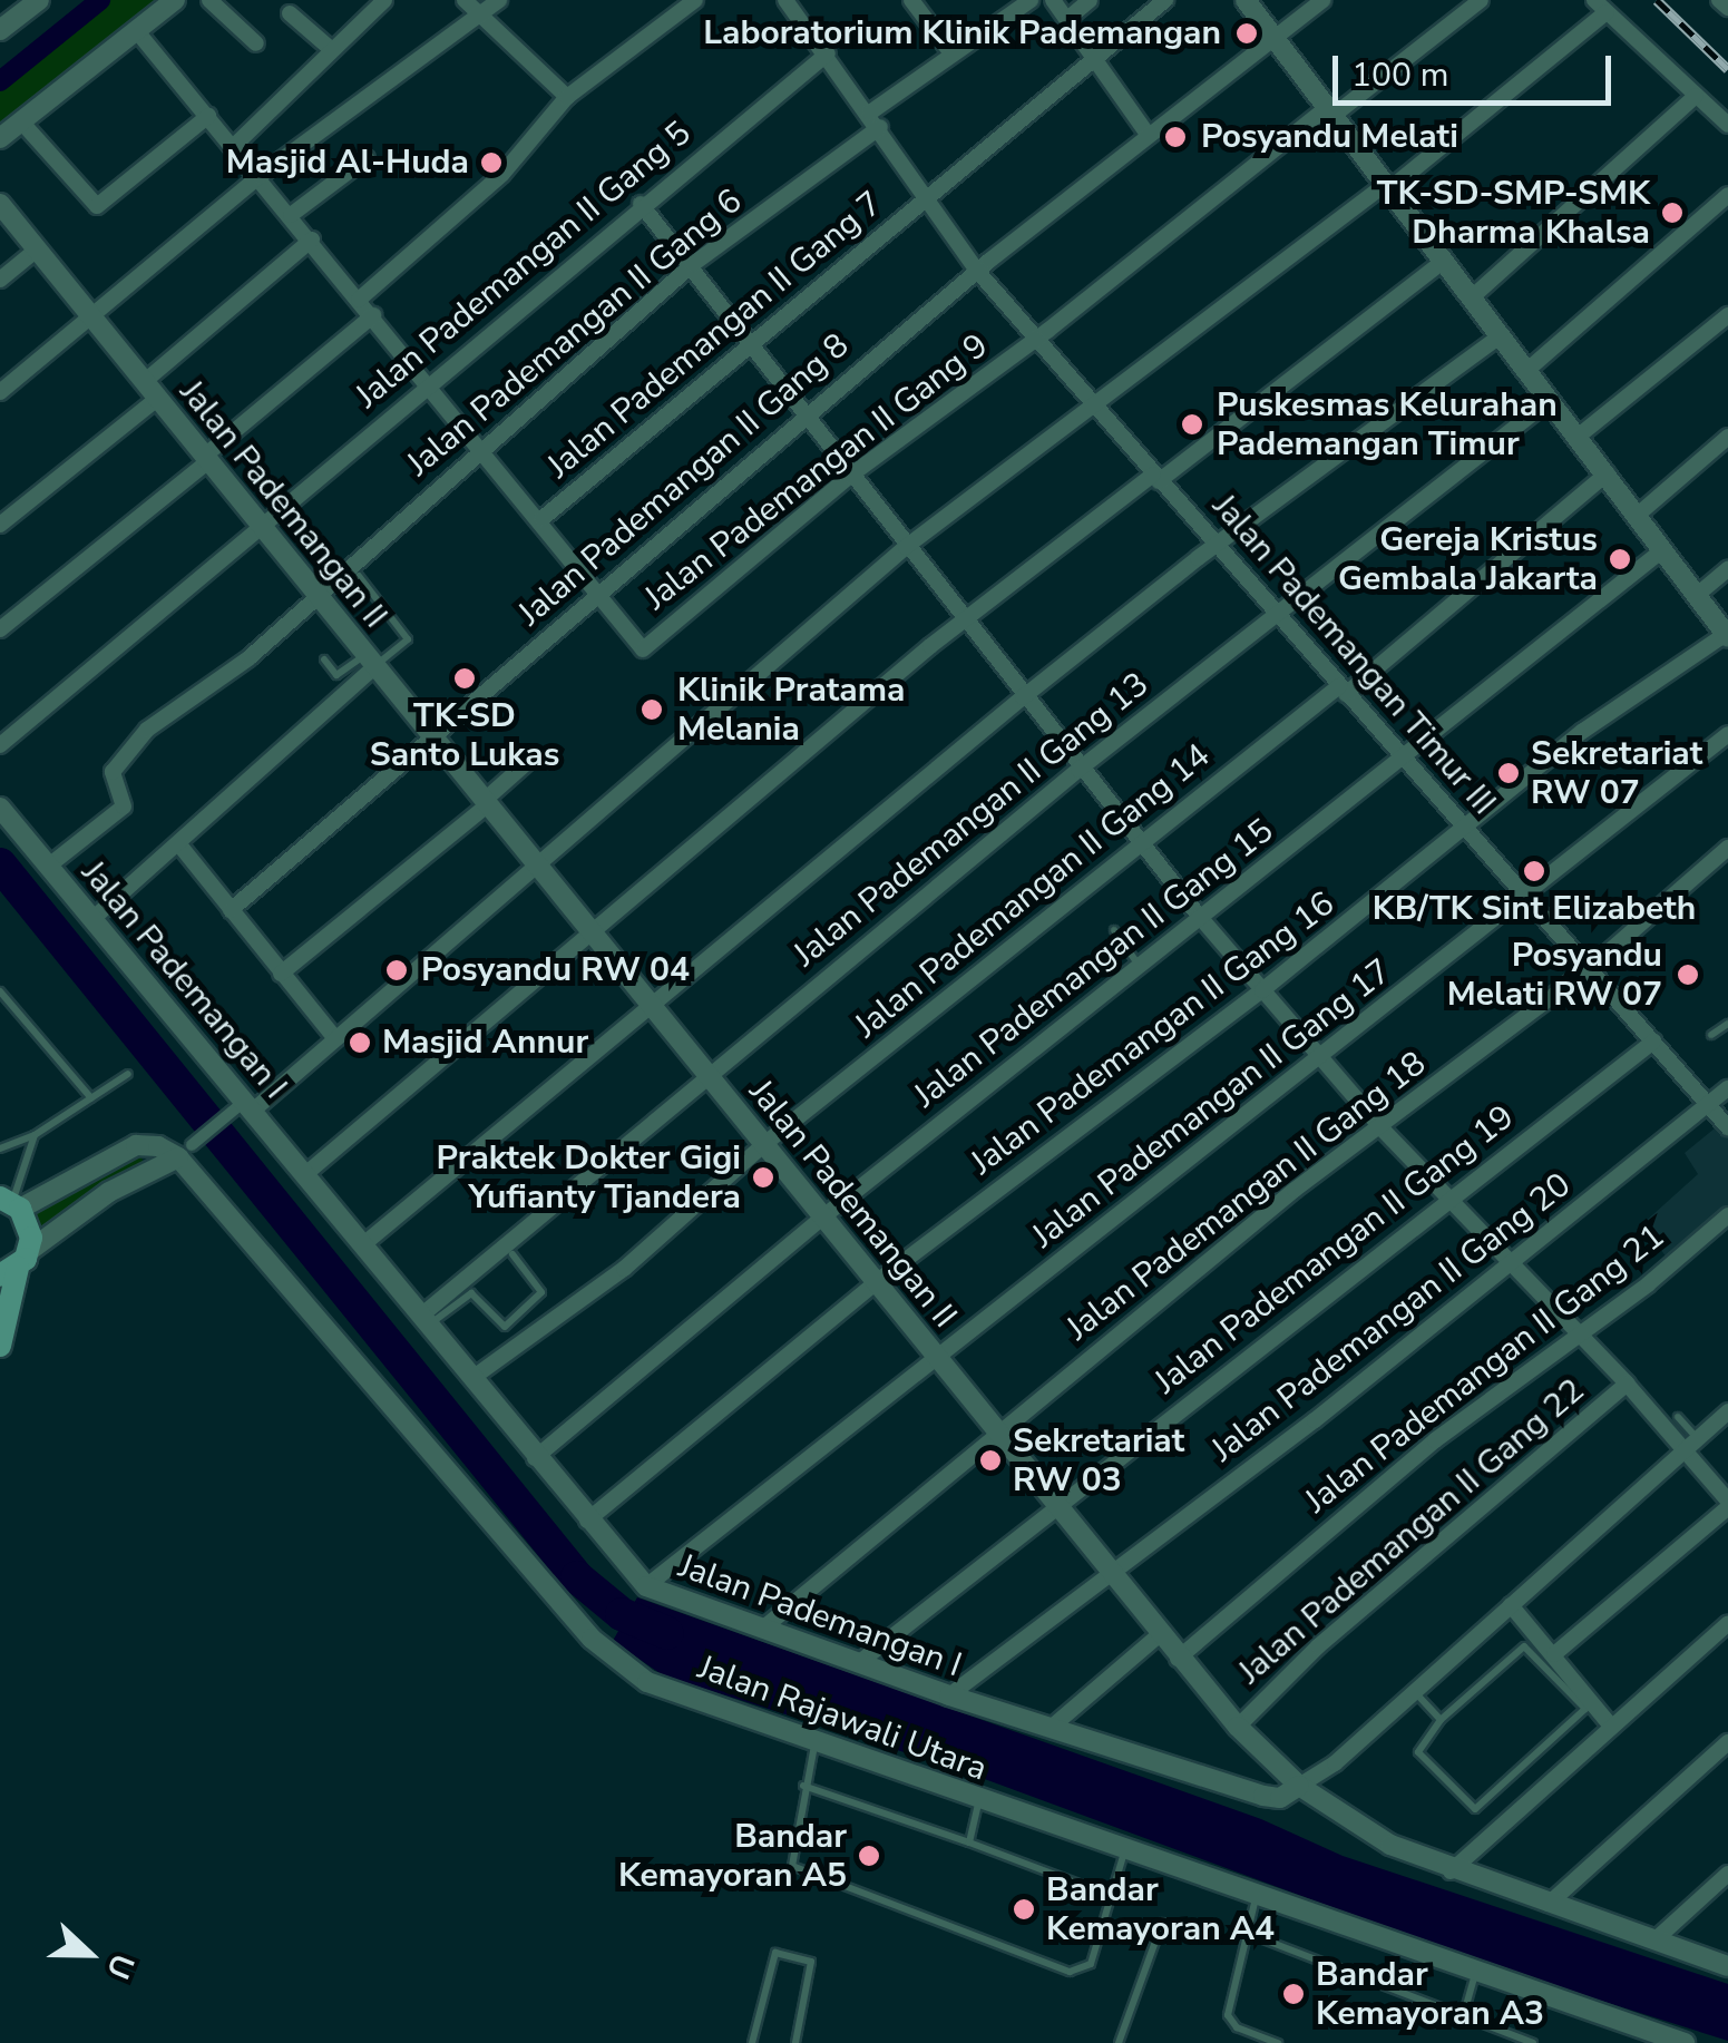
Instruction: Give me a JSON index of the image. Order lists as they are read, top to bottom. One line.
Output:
{"streets":{"street":["Jalan Pademangan II Gang 5","Jalan Pademangan II Gang 6","Jalan Pademangan II Gang 7","Jalan Pademangan II Gang 9","Jalan Pademangan II Gang 8","Jalan Pademangan II","Jalan Pademangan Timur III","Jalan Pademangan II Gang 13","Jalan Pademangan II Gang 14","Jalan Pademangan II Gang 15","Jalan Pademangan I","Jalan Pademangan II Gang 16","Jalan Pademangan II Gang 17","Jalan Pademangan II Gang 18","Jalan Pademangan II Gang 19","Jalan Pademangan II Gang 20","Jalan Pademangan II Gang 21","Jalan Pademangan II Gang 22","Jalan Rajawali Utara"]},"crossings":[["Jalan Pademangan II Gang 5","Jalan Pademangan II"],["Jalan Pademangan II Gang 5","Jalan Pademangan Timur III"],["Jalan Pademangan II Gang 6","Jalan Pademangan II"],["Jalan Pademangan II Gang 6","Jalan Pademangan Timur III"],["Jalan Pademangan II Gang 6","Jalan Pademangan I"],["Jalan Pademangan II Gang 7","Jalan Pademangan Timur III"],["Jalan Pademangan II Gang 9","Jalan Pademangan II Gang 8"],["Jalan Pademangan II Gang 9","Jalan Pademangan Timur III"],["Jalan Pademangan II Gang 8","Jalan Pademangan II"],["Jalan Pademangan II Gang 8","Jalan Pademangan Timur III"],["Jalan Pademangan II","Jalan Pademangan II Gang 13"],["Jalan Pademangan II","Jalan Pademangan II Gang 14"],["Jalan Pademangan II","Jalan Pademangan II Gang 15"],["Jalan Pademangan II","Jalan Pademangan I"],["Jalan Pademangan II","Jalan Pademangan II Gang 16"],["Jalan Pademangan II","Jalan Pademangan II Gang 17"],["Jalan Pademangan II","Jalan Pademangan II Gang 18"],["Jalan Pademangan II","Jalan Pademangan II Gang 19"],["Jalan Pademangan II","Jalan Pademangan II Gang 20"],["Jalan Pademangan II","Jalan Pademangan II Gang 21"],["Jalan Pademangan II","Jalan Pademangan II Gang 22"],["Jalan Pademangan Timur III","Jalan Pademangan II Gang 13"],["Jalan Pademangan Timur III","Jalan Pademangan II Gang 14"],["Jalan Pademangan Timur III","Jalan Pademangan II Gang 15"],["Jalan Pademangan Timur III","Jalan Pademangan II Gang 16"],["Jalan Pademangan Timur III","Jalan Pademangan II Gang 17"],["Jalan Pademangan Timur III","Jalan Pademangan II Gang 18"],["Jalan Pademangan Timur III","Jalan Pademangan II Gang 19"],["Jalan Pademangan Timur III","Jalan Pademangan II Gang 20"],["Jalan Pademangan II Gang 13","Jalan Pademangan I"],["Jalan Pademangan II Gang 14","Jalan Pademangan I"],["Jalan Pademangan II Gang 15","Jalan Pademangan I"],["Jalan Pademangan I","Jalan Pademangan II Gang 16"],["Jalan Pademangan I","Jalan Pademangan II Gang 17"],["Jalan Pademangan I","Jalan Pademangan II Gang 18"],["Jalan Pademangan I","Jalan Pademangan II Gang 19"],["Jalan Pademangan I","Jalan Pademangan II Gang 20"]],"places":["Laboratorium Klinik Pademangan","Posyandu Melati","Masjid Al-Huda","TK-SD-SMP-SMK Dharma Khalsa","Puskesmas Kelurahan Pademangan Timur","Gereja Kristus Gembala Jakarta","TK-SD Santo Lukas","Klinik Pratama Melania","Sekretariat RW 07","KB/TK Sint Elizabeth","Posyandu RW 04","Posyandu Melati RW 07","Masjid Annur","Praktek Dokter Gigi Yufianty Tjandera","Sekretariat RW 03","Bandar Kemayoran A5","Bandar Kemayoran A4","Bandar Kemayoran A3"],"scale_bar":"100 m","north":"right"}
